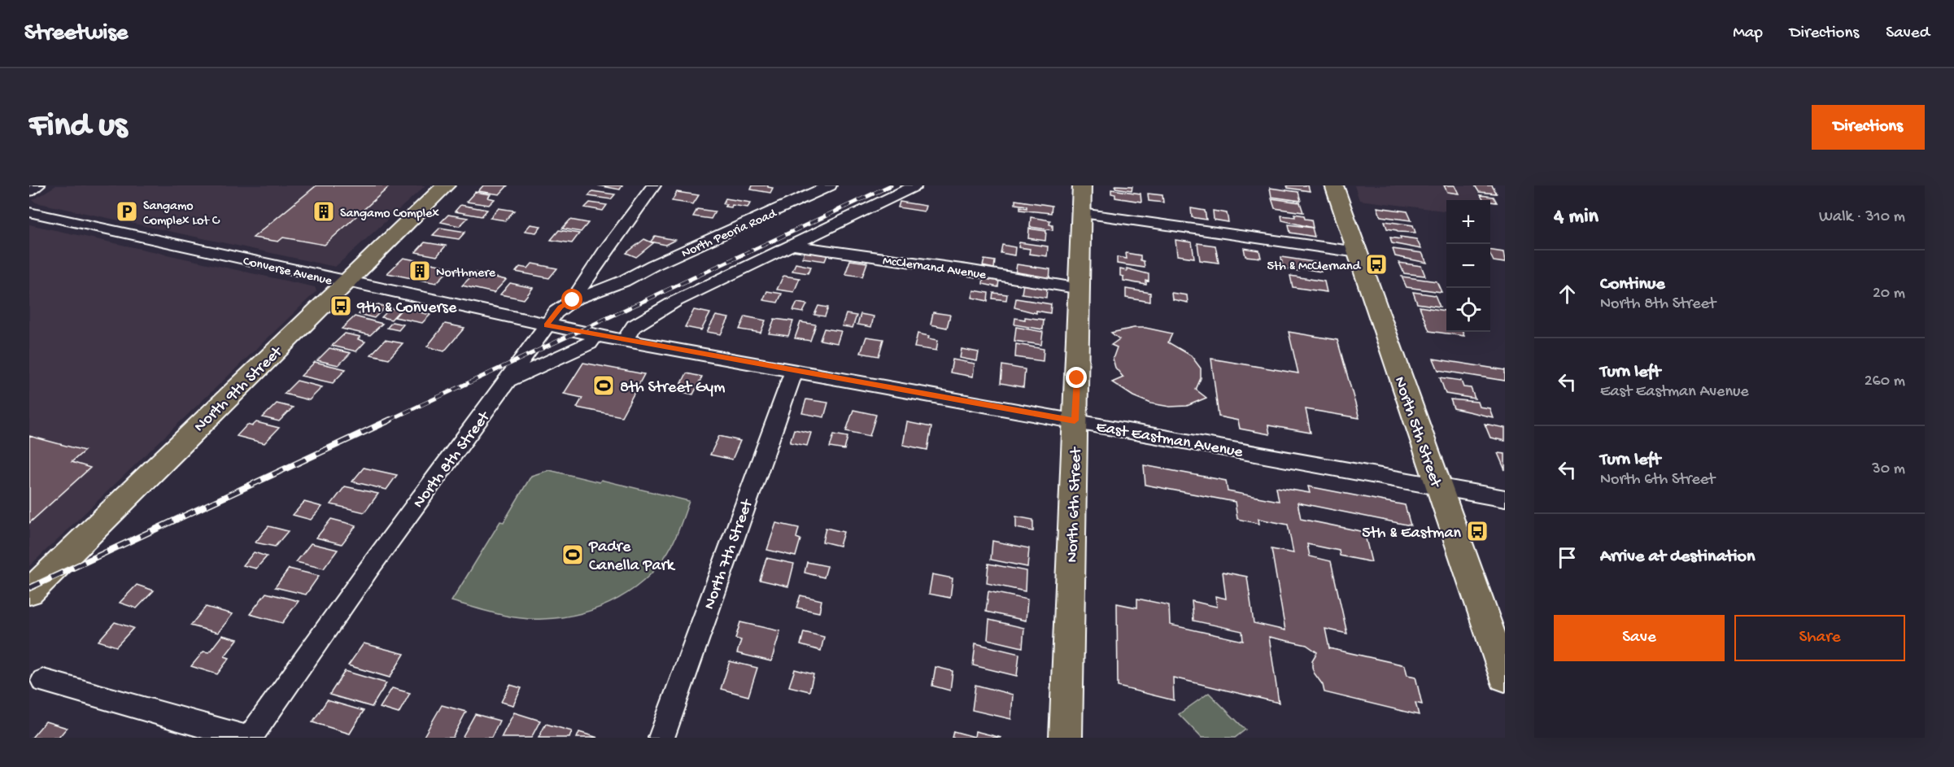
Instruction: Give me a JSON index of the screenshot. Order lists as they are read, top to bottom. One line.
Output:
{"streets":{"main road":["North 9th Street","North 5th Street","North 6th Street"],"street":["North Peoria Road","McClernand Avenue","Converse Avenue","East Eastman Avenue","North 8th Street","North 7th Street"]},"crossings":[["North Peoria Road","North 8th Street"],["McClernand Avenue","North 6th Street"],["Converse Avenue","North 9th Street"],["Converse Avenue","East Eastman Avenue"],["Converse Avenue","North 8th Street"],["North 5th Street","East Eastman Avenue"],["East Eastman Avenue","North 8th Street"],["East Eastman Avenue","North 6th Street"],["East Eastman Avenue","North 7th Street"]],"places":{"parking":["Sangamo Complex Lot C"],"building":["Sangamo Complex","Northmere"],"bus stop":["5th & McClernand","9th & Converse","5th & Eastman"],"sports":["8th Street Gym","Padre Canella Park"]},"page":{"header":"Streetwise","nav":["Map","Directions","Saved"],"buttons":["Directions",["Save","Share"]],"title":"Find us","heading":["4 min","Walk · 310 m"],"map_buttons":["+","−"],"list":[["Continue","North 8th Street","20 m"],["Turn left","East Eastman Avenue","260 m"],["Turn left","North 6th Street","30 m"],"Arrive at destination"]}}
